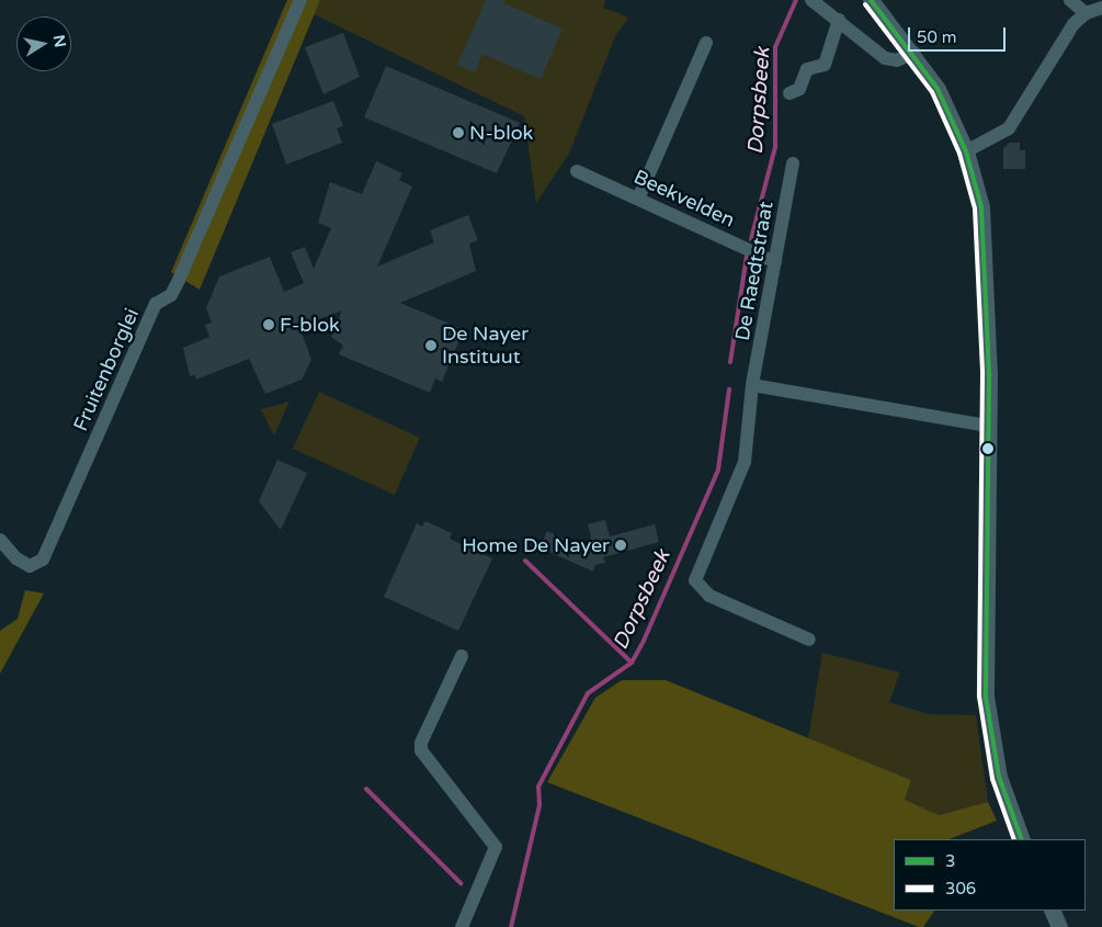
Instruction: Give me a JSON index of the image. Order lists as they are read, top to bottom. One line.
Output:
{"streets":{"street":["Beekvelden","De Raedtstraat","Fruitenborglei"]},"crossings":[["Beekvelden","De Raedtstraat"]],"water":["Dorpsbeek"],"places":["N-blok","F-blok","De Nayer Instituut","Home De Nayer"],"lines":["transit line 3","transit line 306"],"legend":["3","306"],"scale_bar":"50 m","north":"right"}
